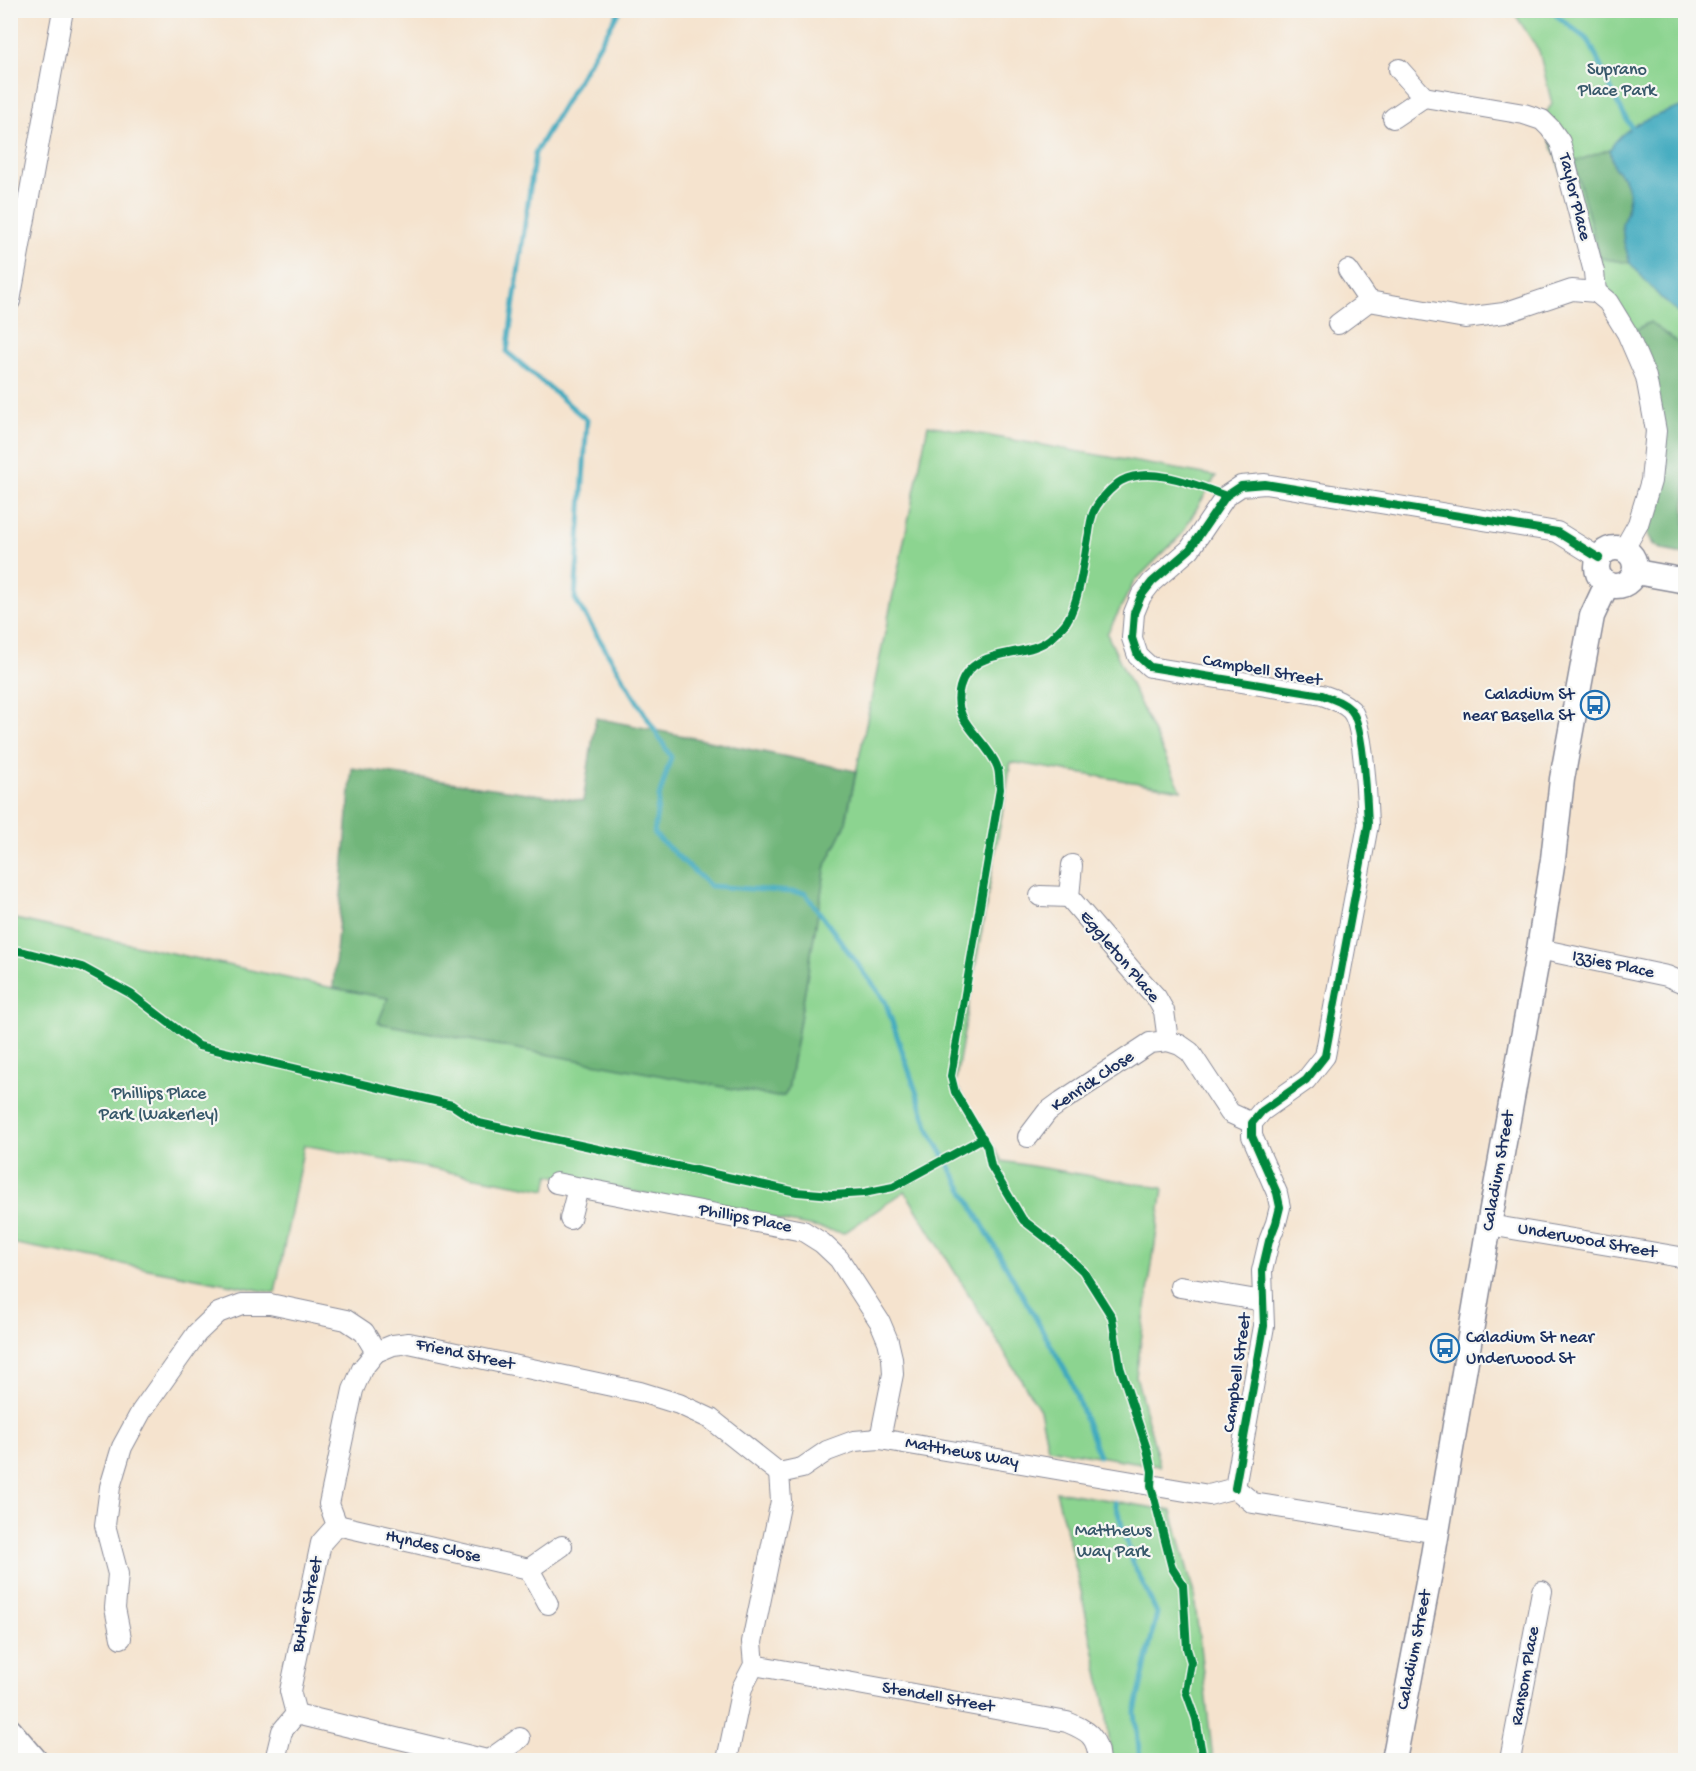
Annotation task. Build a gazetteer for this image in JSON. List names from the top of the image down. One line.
{"streets":{"street":["Taylor Place","Campbell Street","Eggleton Place","Izzies Place","Kenrick Close","Caladium Street","Phillips Place","Underwood Street","Friend Street","Matthews Way","Hyndes Close","Butler Street","Ransom Place","Stendell Street"]},"crossings":[["Campbell Street","Caladium Street"],["Campbell Street","Matthews Way"],["Eggleton Place","Kenrick Close"],["Izzies Place","Caladium Street"],["Caladium Street","Underwood Street"],["Phillips Place","Matthews Way"],["Friend Street","Matthews Way"],["Hyndes Close","Butler Street"]],"parks":["Suprano Place Park","Phillips Place Park (Wakerley)","Matthews Way Park"],"places":{"bus stop":["Caladium St near Basella St","Caladium St near Underwood St"]}}
